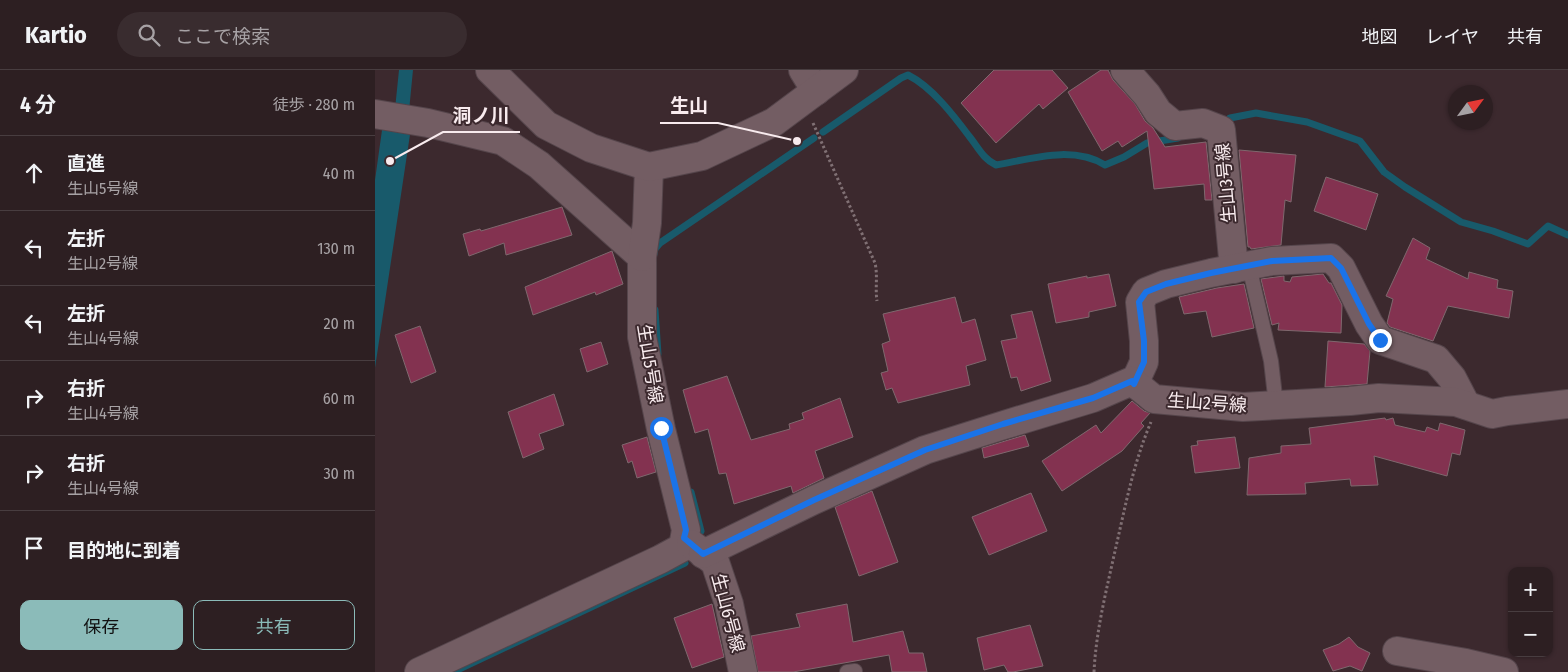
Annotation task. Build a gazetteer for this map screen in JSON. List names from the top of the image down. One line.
{"streets":{"street":["生山3号線","生山5号線","生山2号線","生山6号線"]},"crossings":[["生山5号線","生山6号線"]],"places":["生山","洞ノ川"],"north":"top right","page":{"header":"Kartio","search":"ここで検索","nav":["地図","レイヤ","共有"],"heading":["4 分","徒歩 · 280 m"],"list":[["直進","生山5号線","40 m"],["左折","生山2号線","130 m"],["左折","生山4号線","20 m"],["右折","生山4号線","60 m"],["右折","生山4号線","30 m"],"目的地に到着"],"map_buttons":["+","−"],"buttons":["保存","共有"]}}
